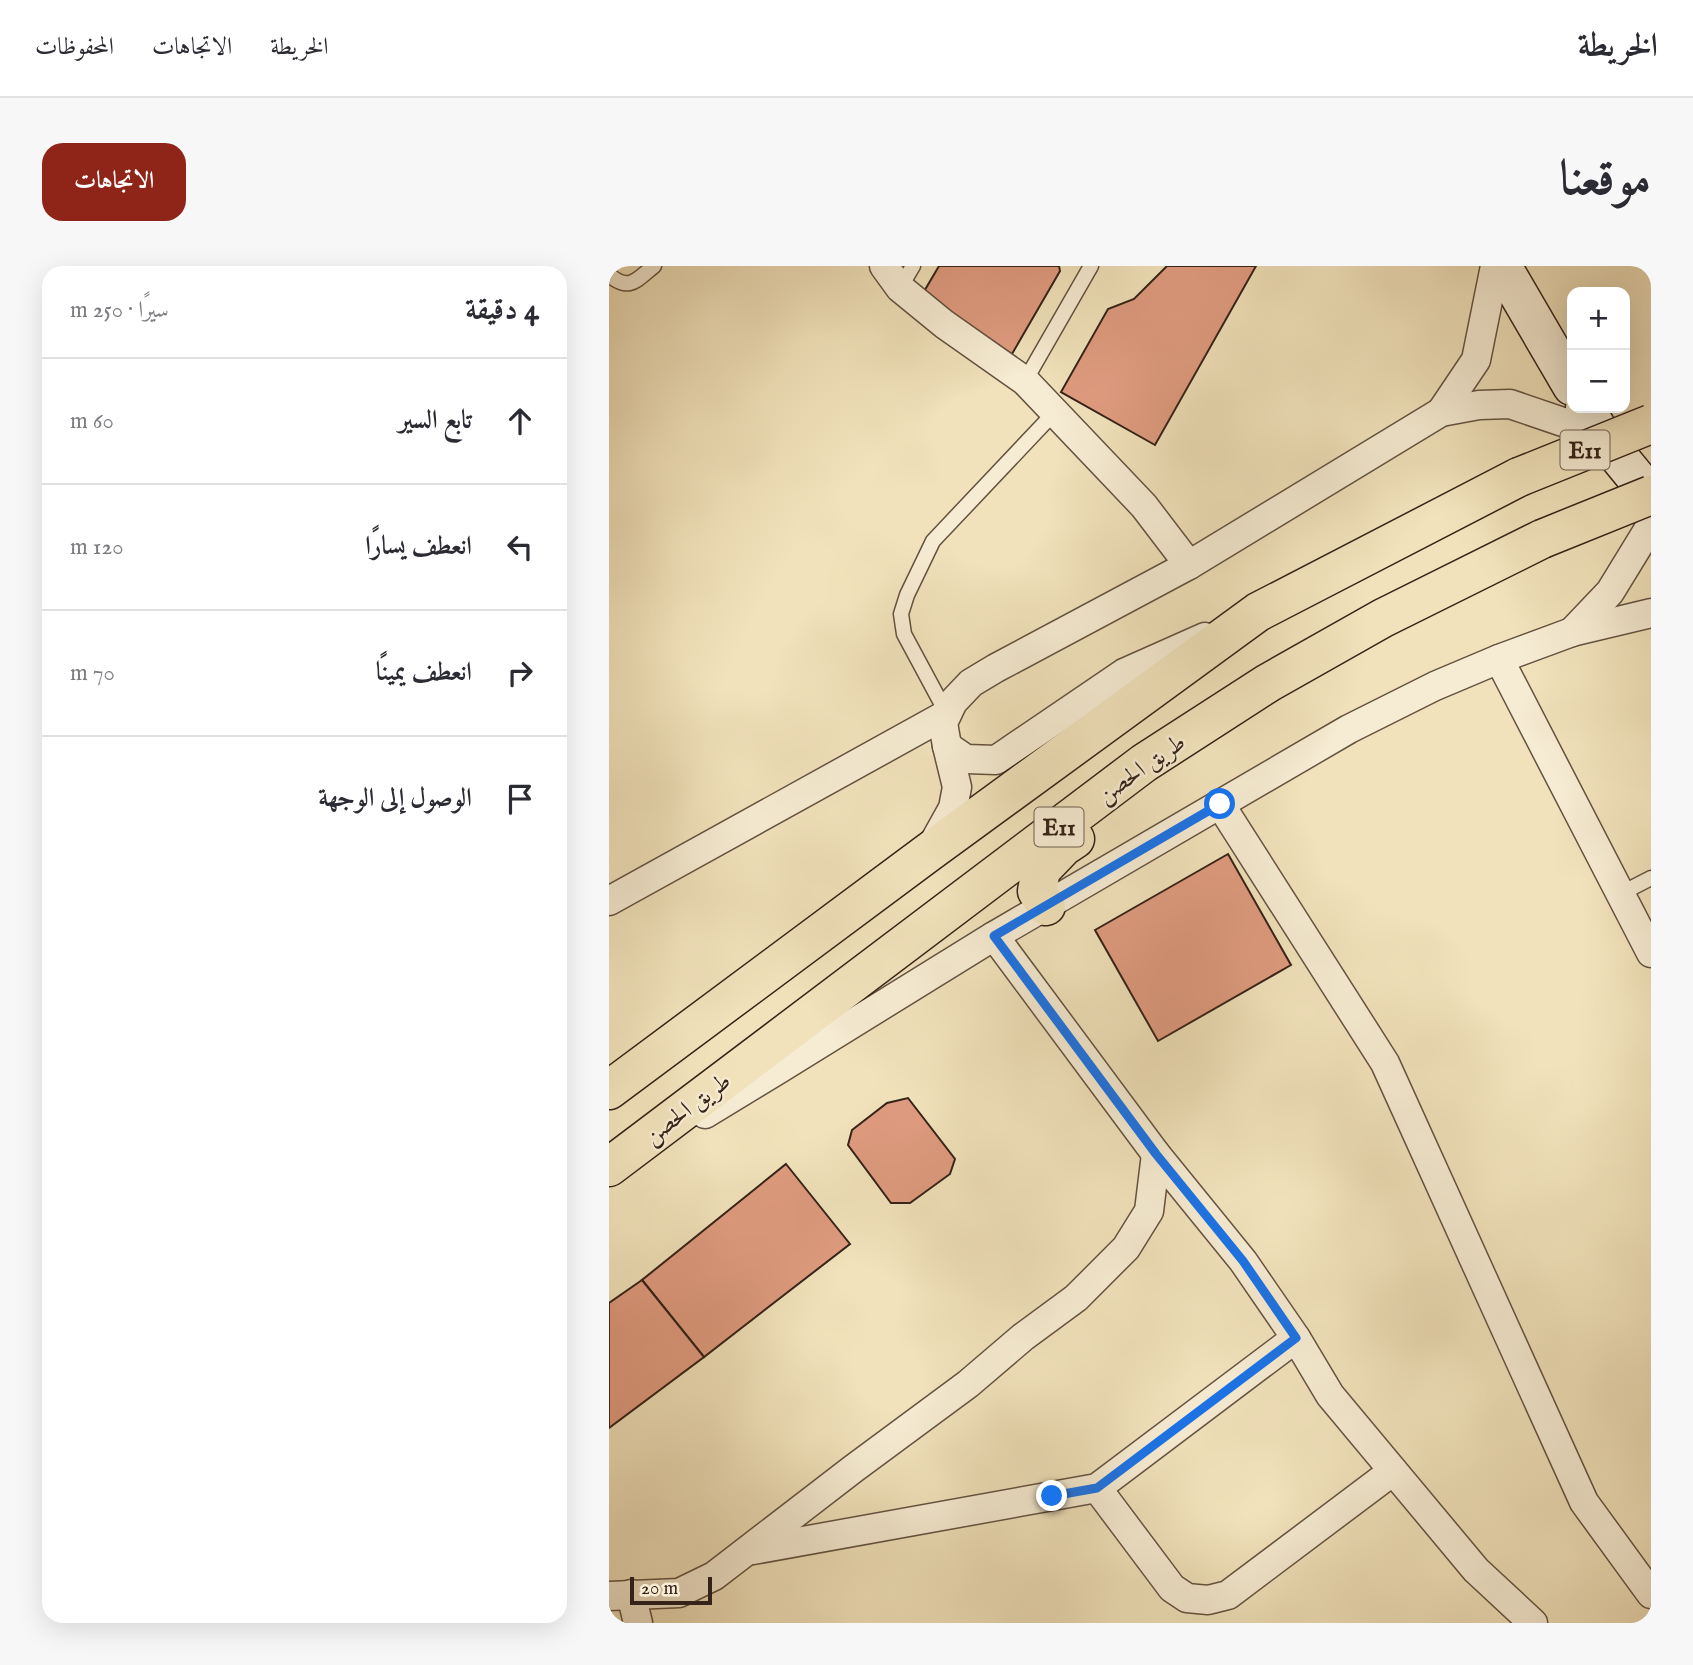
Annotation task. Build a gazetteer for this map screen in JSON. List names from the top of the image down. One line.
{"streets":{"main road":["E11","طريق الحصن"]},"scale_bar":"20 m","page":{"header":"الخريطة","nav":["الخريطة","الاتجاهات","المحفوظات"],"title":"موقعنا","buttons":"الاتجاهات","heading":["4 دقيقة","سيرًا · 250 m"],"map_buttons":["+","−"],"list":[["تابع السير","60 m"],["انعطف يسارًا","120 m"],["انعطف يمينًا","70 m"],"الوصول إلى الوجهة"],"scale":"20 m"}}
